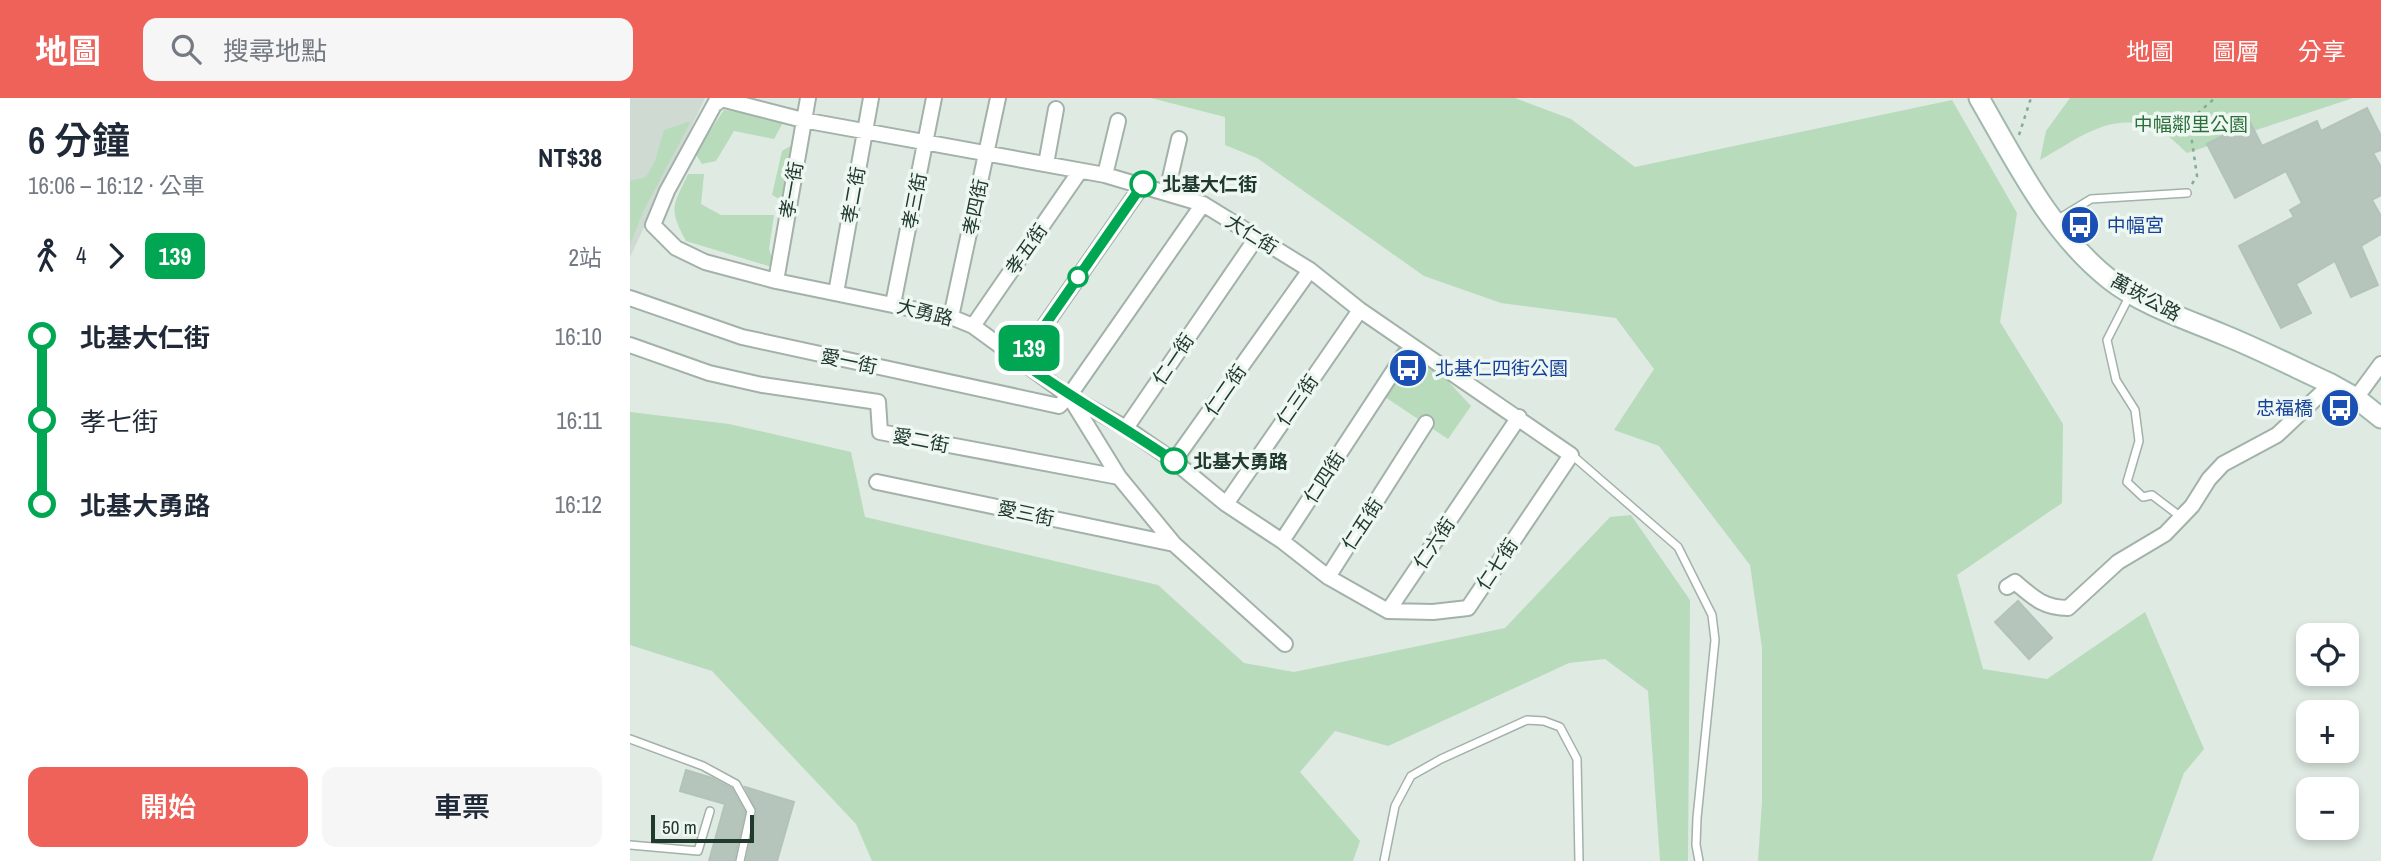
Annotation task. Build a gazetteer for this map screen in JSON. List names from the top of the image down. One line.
{"streets":{"street":["孝一街","孝二街","孝三街","孝四街","大仁街","孝五街","萬崁公路","大勇路","仁一街","愛一街","仁二街","仁三街","愛二街","仁四街","愛三街","仁五街","仁六街","仁七街"]},"crossings":[["孝一街","大仁街"],["孝一街","大勇路"],["孝二街","大仁街"],["孝二街","大勇路"],["孝三街","大仁街"],["孝三街","大勇路"],["孝四街","大仁街"],["孝四街","大勇路"],["大仁街","孝五街"],["大仁街","大勇路"],["大仁街","仁一街"],["大仁街","仁二街"],["大仁街","仁三街"],["大仁街","仁六街"],["大仁街","仁七街"],["孝五街","大勇路"],["大勇路","愛一街"],["大勇路","愛二街"],["大勇路","愛三街"],["仁六街","仁七街"]],"parks":["中幅鄰里公園"],"places":{"other":["北基大仁街","北基大勇路"],"bus stop":["中幅宮","北基仁四街公園","忠福橋"]},"lines":["bus line 139"],"scale_bar":"50 m","page":{"header":"地圖","search":"搜尋地點","nav":["地圖","圖層","分享"],"heading":["6 分鐘","16:06 – 16:12 · 公車","NT$38"],"on_map":"139","legs":["4","139","2站"],"list":[{"name":"北基大仁街","value":"16:10"},{"name":"孝七街","value":"16:11"},{"name":"北基大勇路","value":"16:12"}],"map_buttons":["+","−"],"buttons":["開始","車票"],"scale":"50 m"}}
